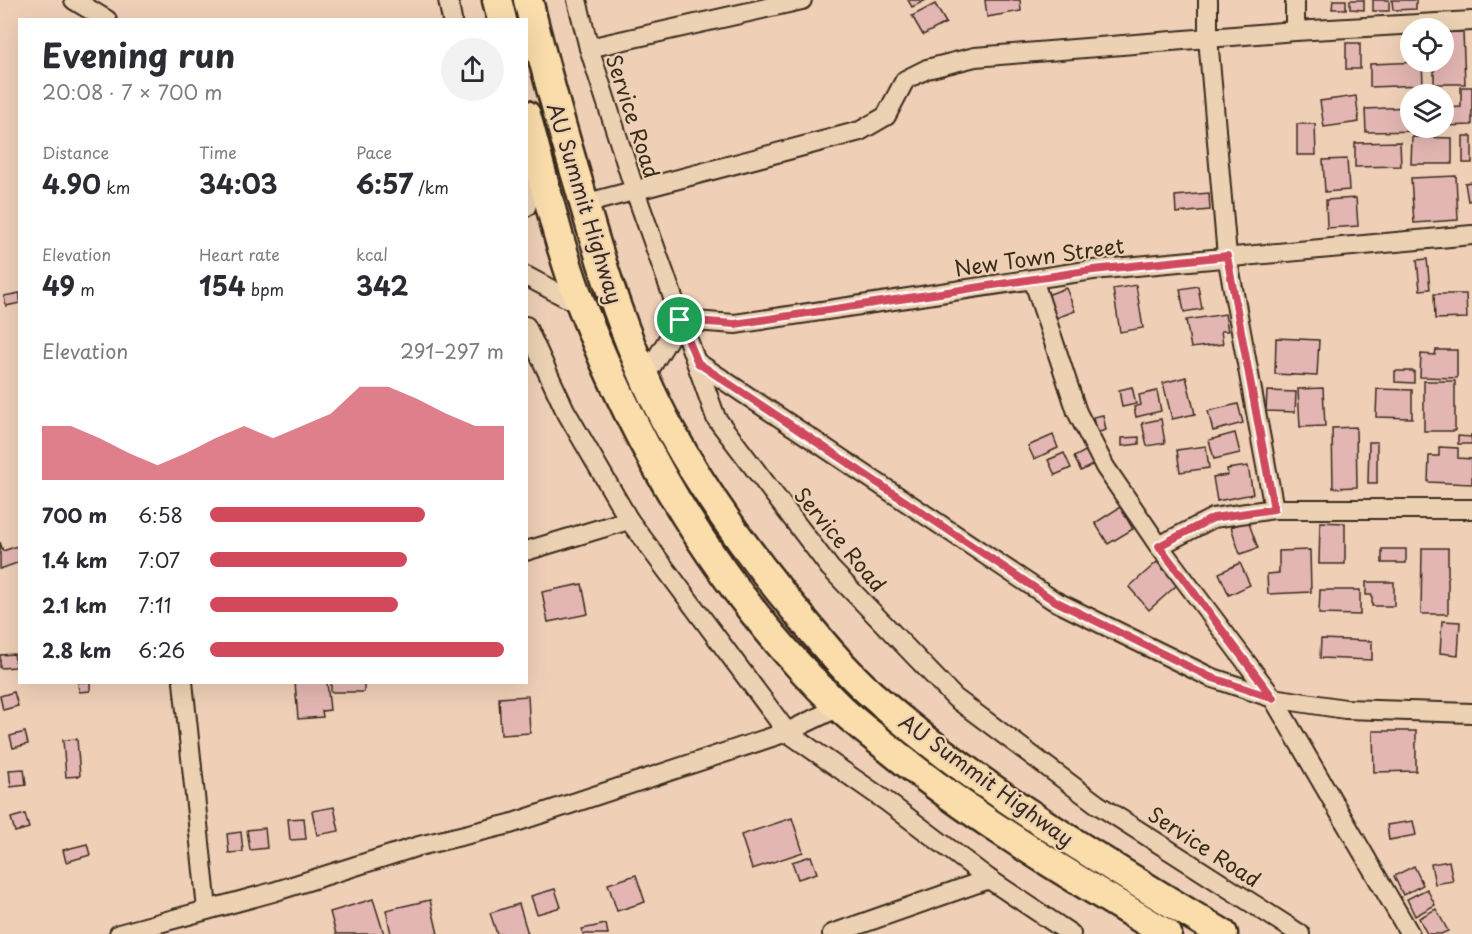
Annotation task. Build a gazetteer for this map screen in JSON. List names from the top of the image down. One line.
{"streets":{"main road":["AU Summit Highway"],"street":["Service Road","New Town Street"]},"crossings":[["Service Road","New Town Street"]],"page":{"heading":["Evening run","20:08 · 7 × 700 m"],"stats":[["Distance","4.90 km"],["Time","34:03"],["Pace","6:57 /km"],["Elevation","49 m"],["Heart rate","154 bpm"],["kcal","342"]],"chart":["Elevation","291–297 m"],"list":[{"name":"700 m","note":"6:58"},{"name":"1.4 km","note":"7:07"},{"name":"2.1 km","note":"7:11"},{"name":"2.8 km","note":"6:26"}]}}
